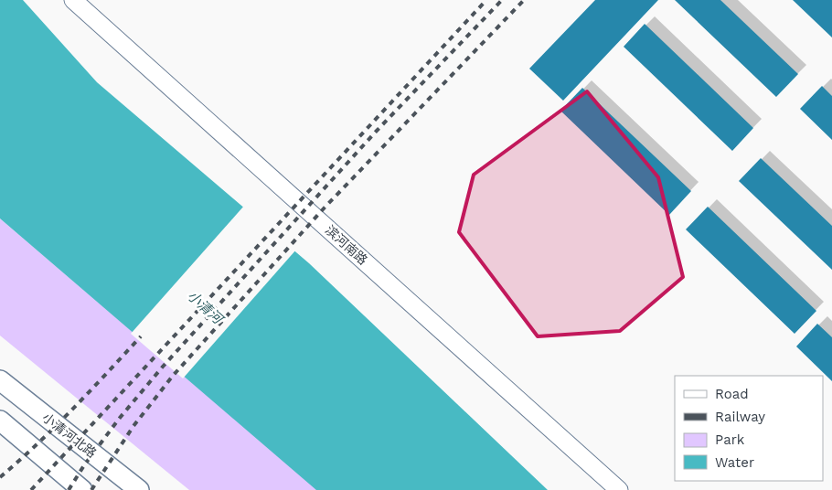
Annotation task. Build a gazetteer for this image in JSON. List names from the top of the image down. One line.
{"streets":{"main road":["滨河南路","小清河北路"]},"water":["小清河"],"legend":["Road","Railway","Park","Water"]}
